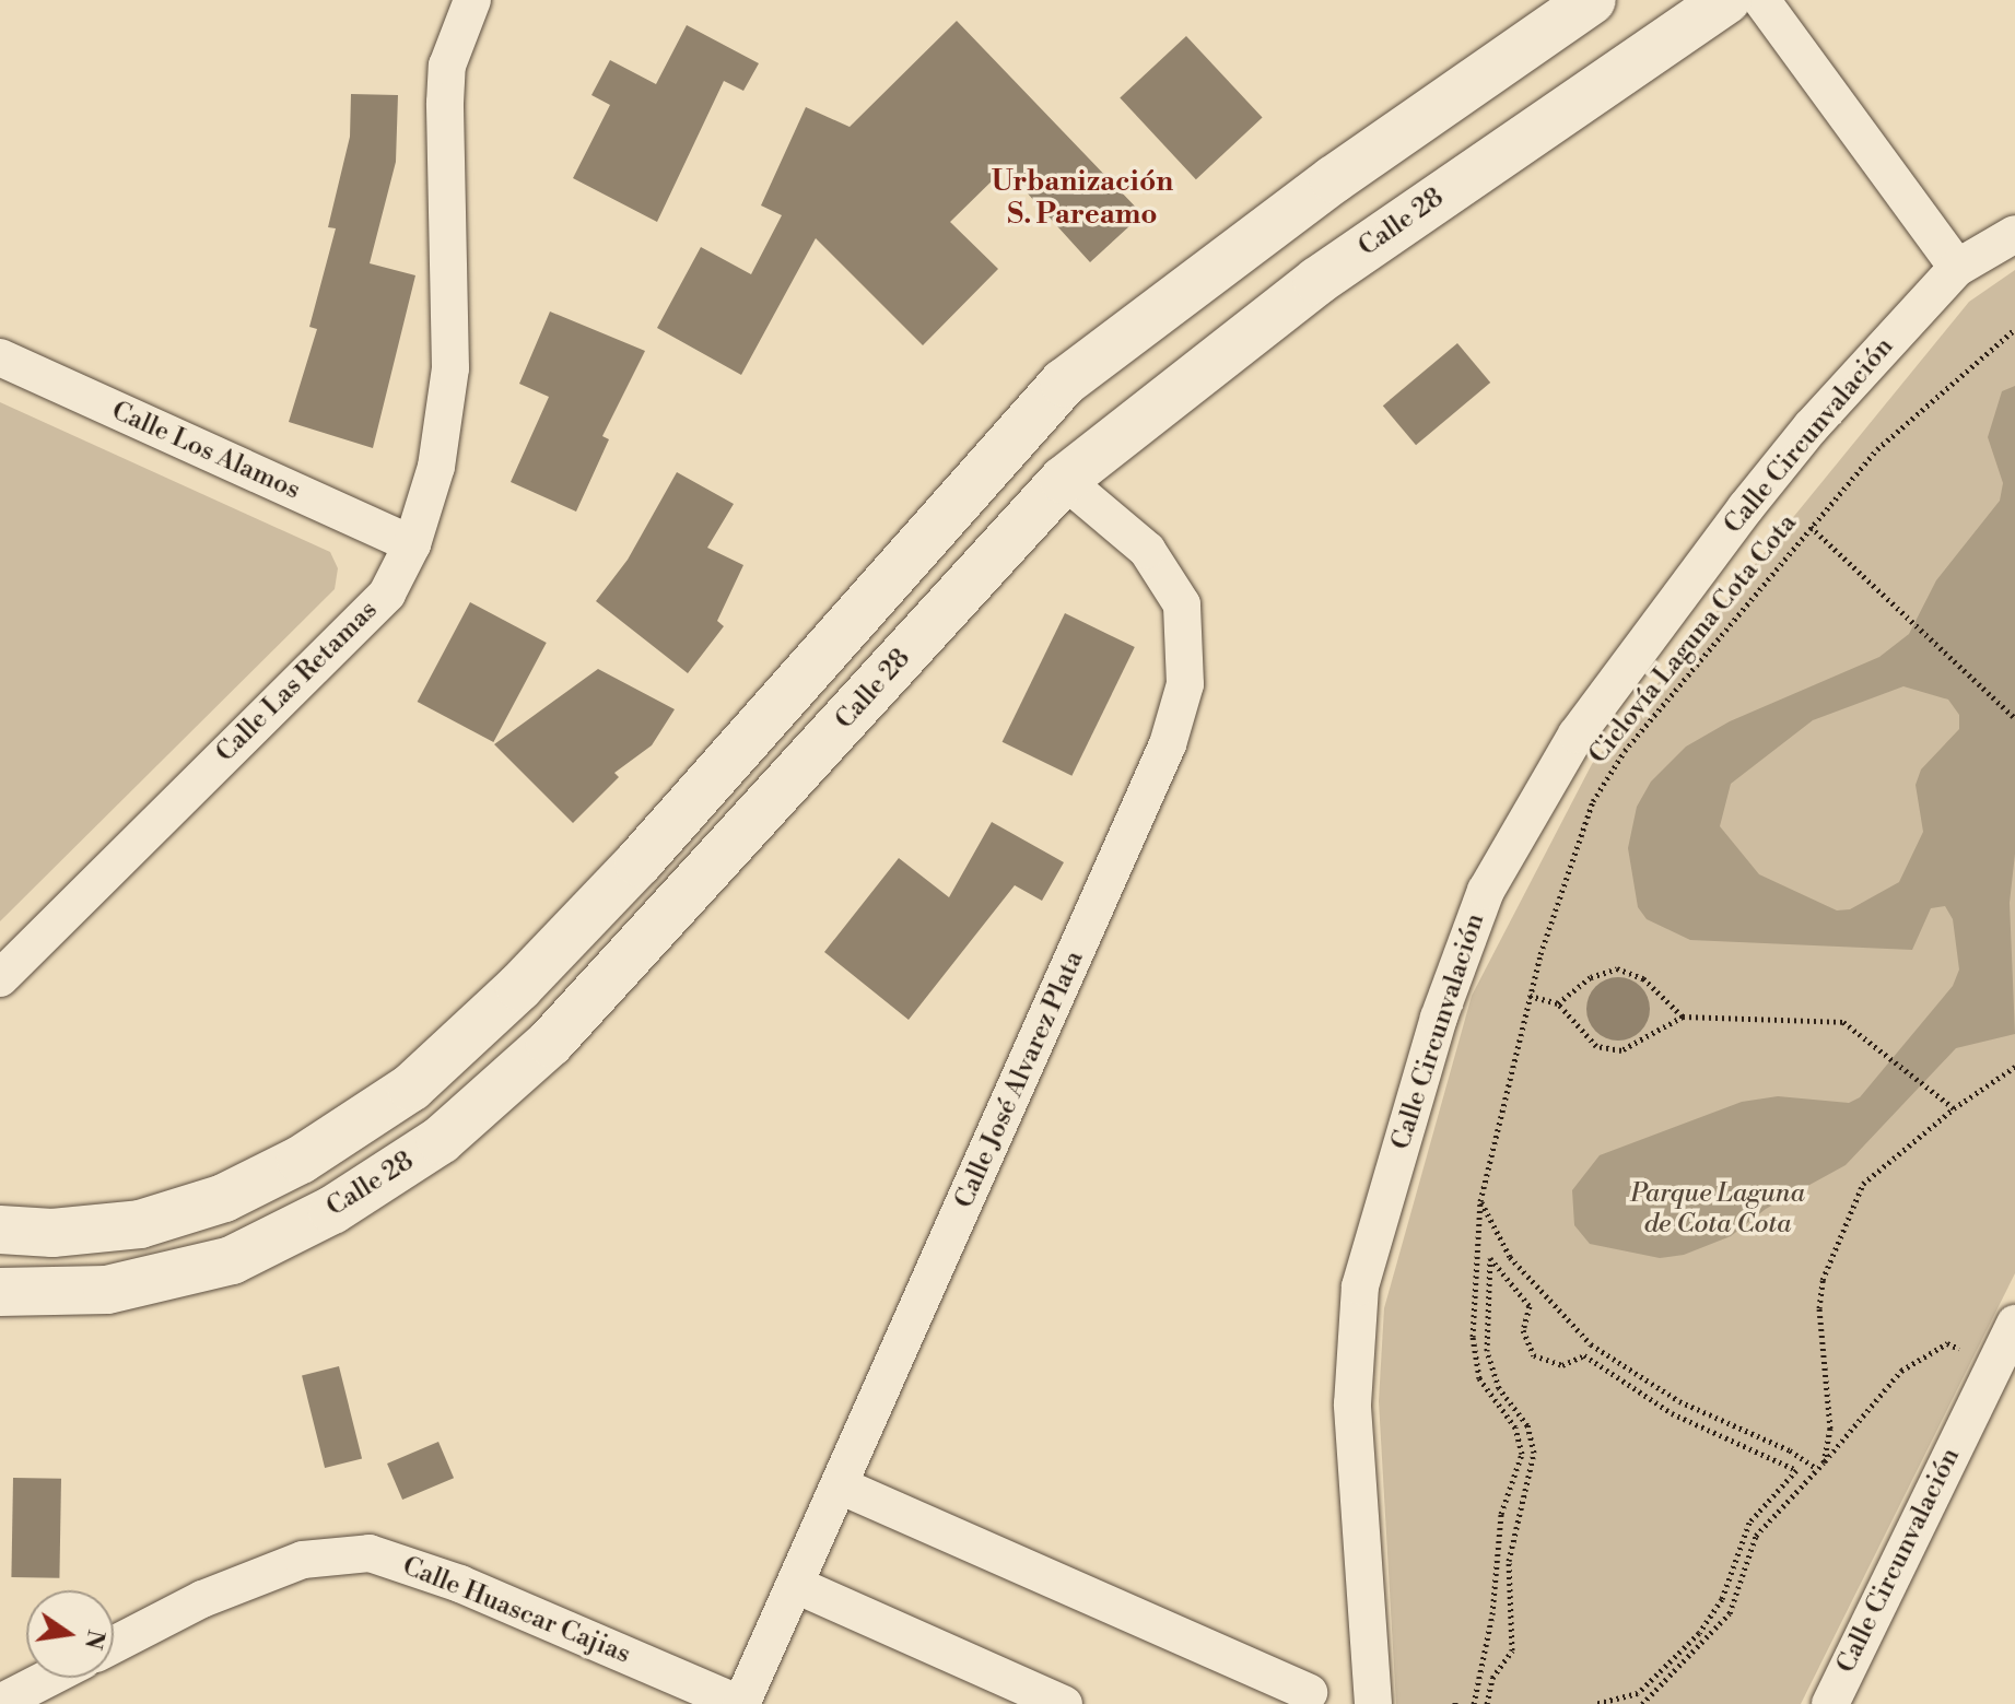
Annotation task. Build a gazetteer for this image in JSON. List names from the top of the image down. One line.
{"streets":{"main road":["Calle 28"],"street":["Calle Circunvalación","Calle Los Alamos","Calle Las Retamas","Calle José Alvarez Plata","Calle Huascar Cajias"],"path":["Ciclovía Laguna Cota Cota"]},"crossings":[["Calle 28","Calle José Alvarez Plata"],["Calle Los Alamos","Calle Las Retamas"],["Calle José Alvarez Plata","Calle Huascar Cajias"]],"districts":["Urbanización S. Pareamo"],"parks":["Parque Laguna de Cota Cota"],"north":"right"}
